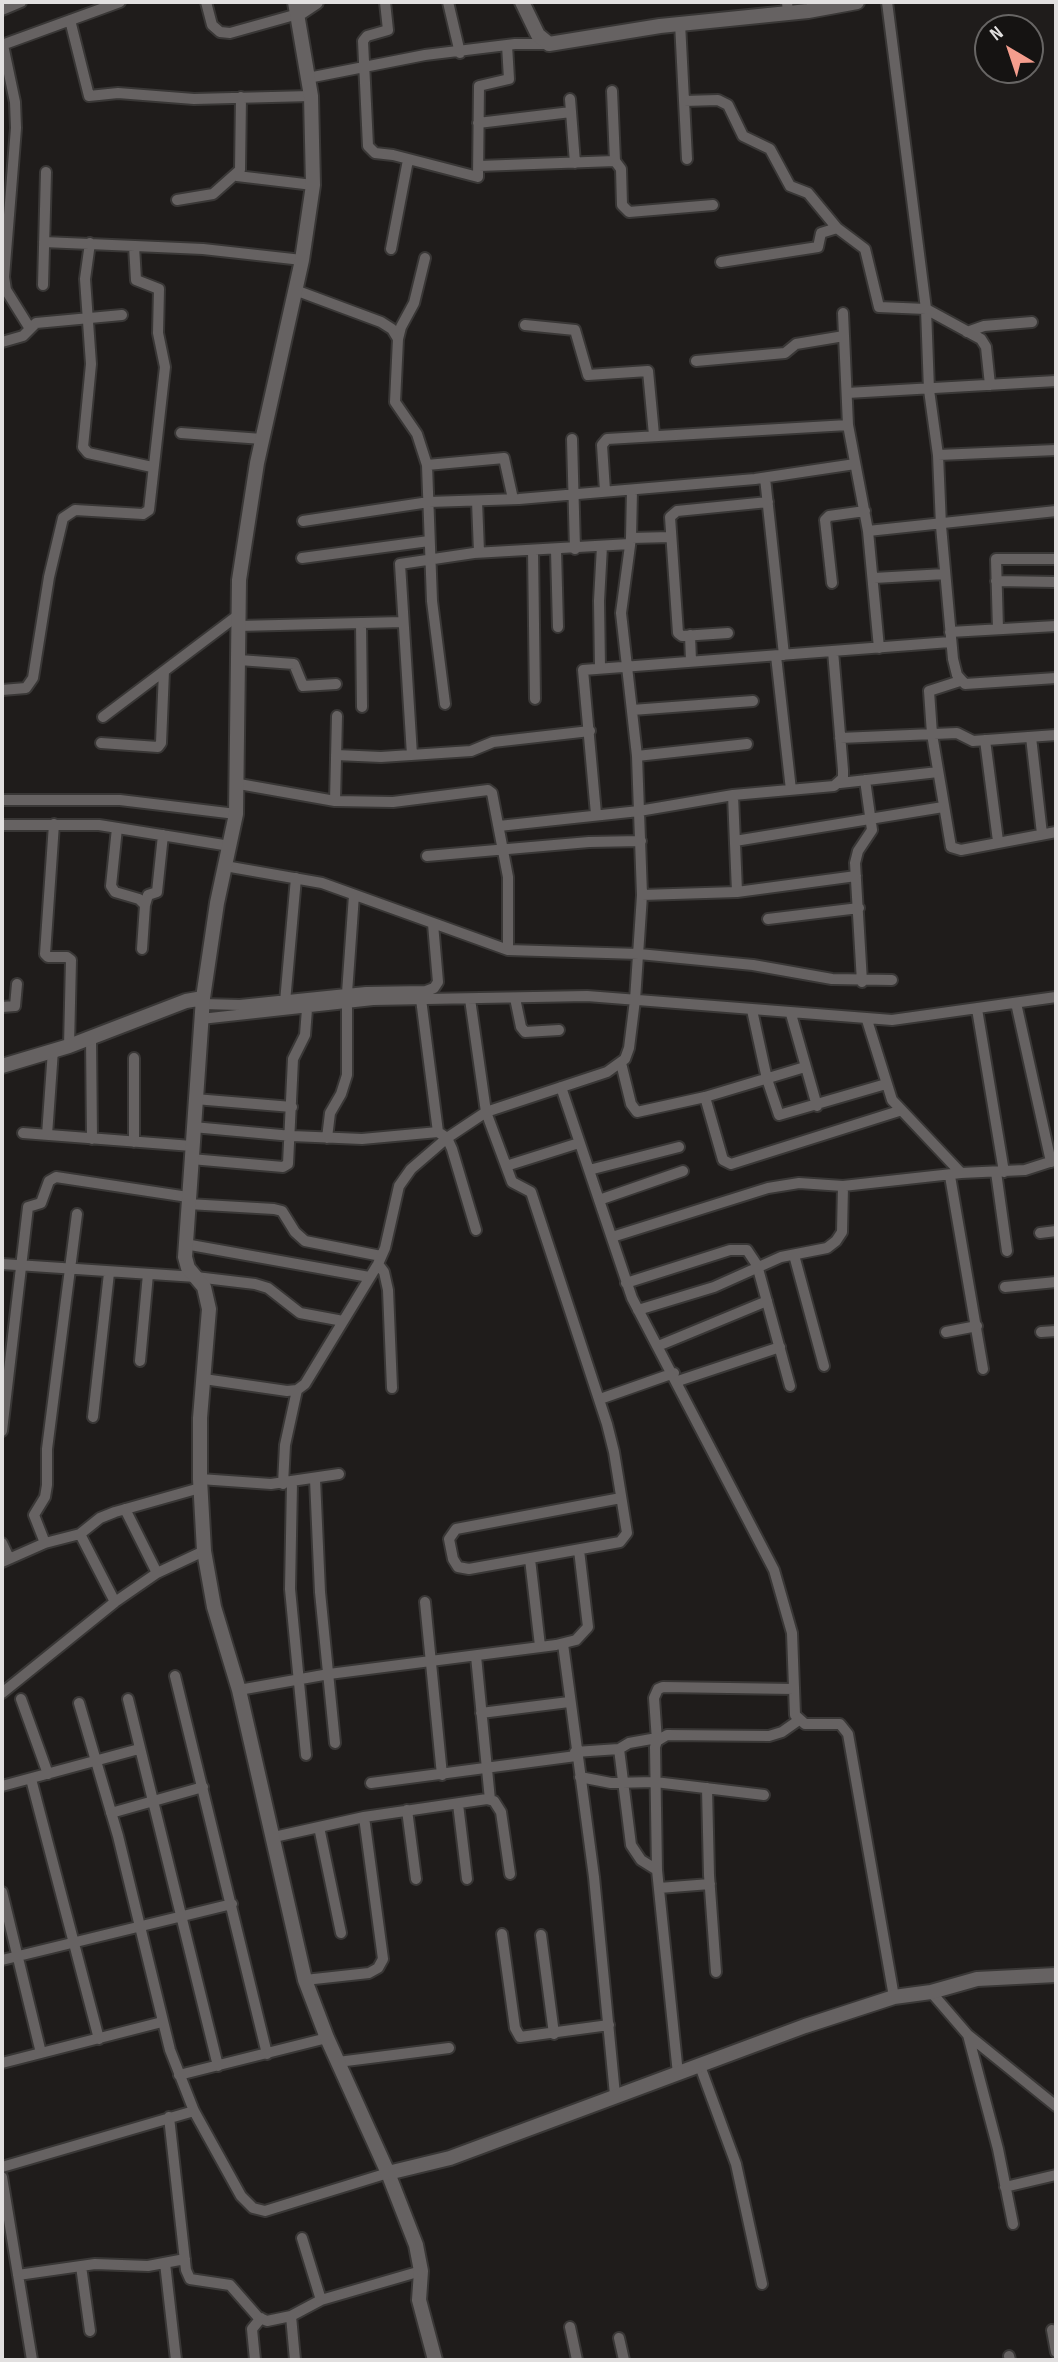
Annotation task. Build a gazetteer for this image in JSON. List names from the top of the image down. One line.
{"north":"top left"}
